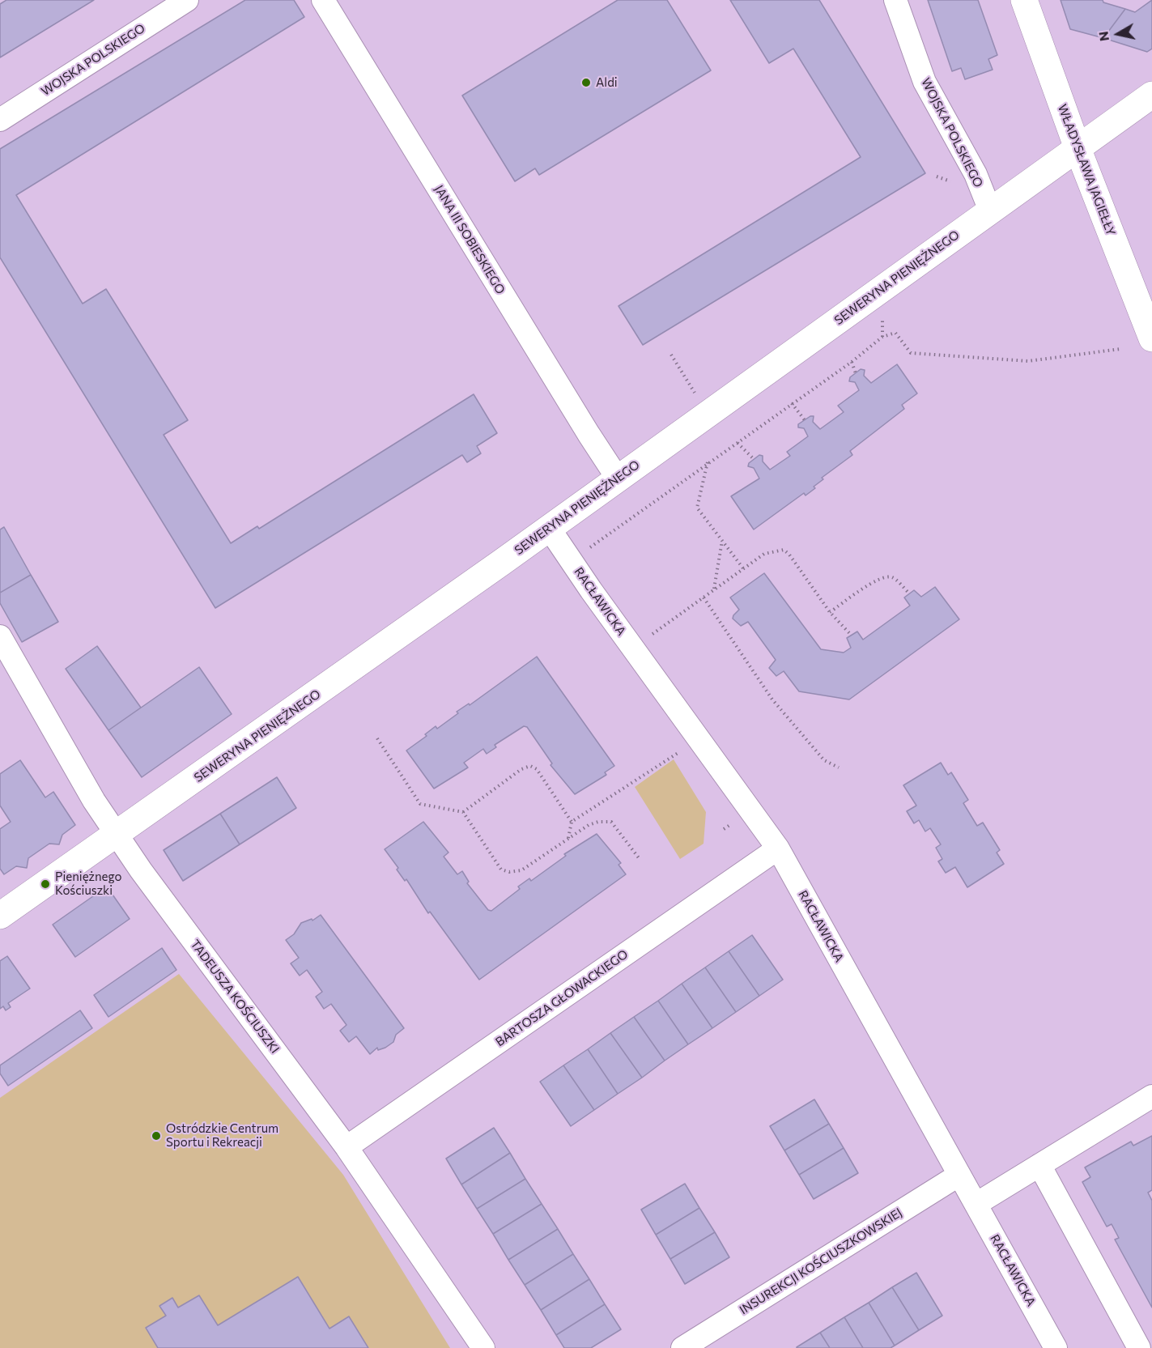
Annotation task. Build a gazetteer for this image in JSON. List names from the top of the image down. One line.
{"streets":{"street":["WOJSKA POLSKIEGO","WŁADYSŁAWA JAGIEŁŁY","JANA III SOBIESKIEGO","SEWERYNA PIENIĘŻNEGO","RACŁAWICKA","TADEUSZA KOŚCIUSZKI","BARTOSZA GŁOWACKIEGO","INSUREKCJI KOŚCIUSZKOWSKIEJ"]},"crossings":[["WOJSKA POLSKIEGO","SEWERYNA PIENIĘŻNEGO"],["WŁADYSŁAWA JAGIEŁŁY","SEWERYNA PIENIĘŻNEGO"],["JANA III SOBIESKIEGO","SEWERYNA PIENIĘŻNEGO"],["SEWERYNA PIENIĘŻNEGO","RACŁAWICKA"],["SEWERYNA PIENIĘŻNEGO","TADEUSZA KOŚCIUSZKI"],["RACŁAWICKA","BARTOSZA GŁOWACKIEGO"],["RACŁAWICKA","INSUREKCJI KOŚCIUSZKOWSKIEJ"],["TADEUSZA KOŚCIUSZKI","BARTOSZA GŁOWACKIEGO"]],"places":["Aldi","Pieniężnego Kościuszki","Ostródzkie Centrum Sportu i Rekreacji"],"north":"left"}
